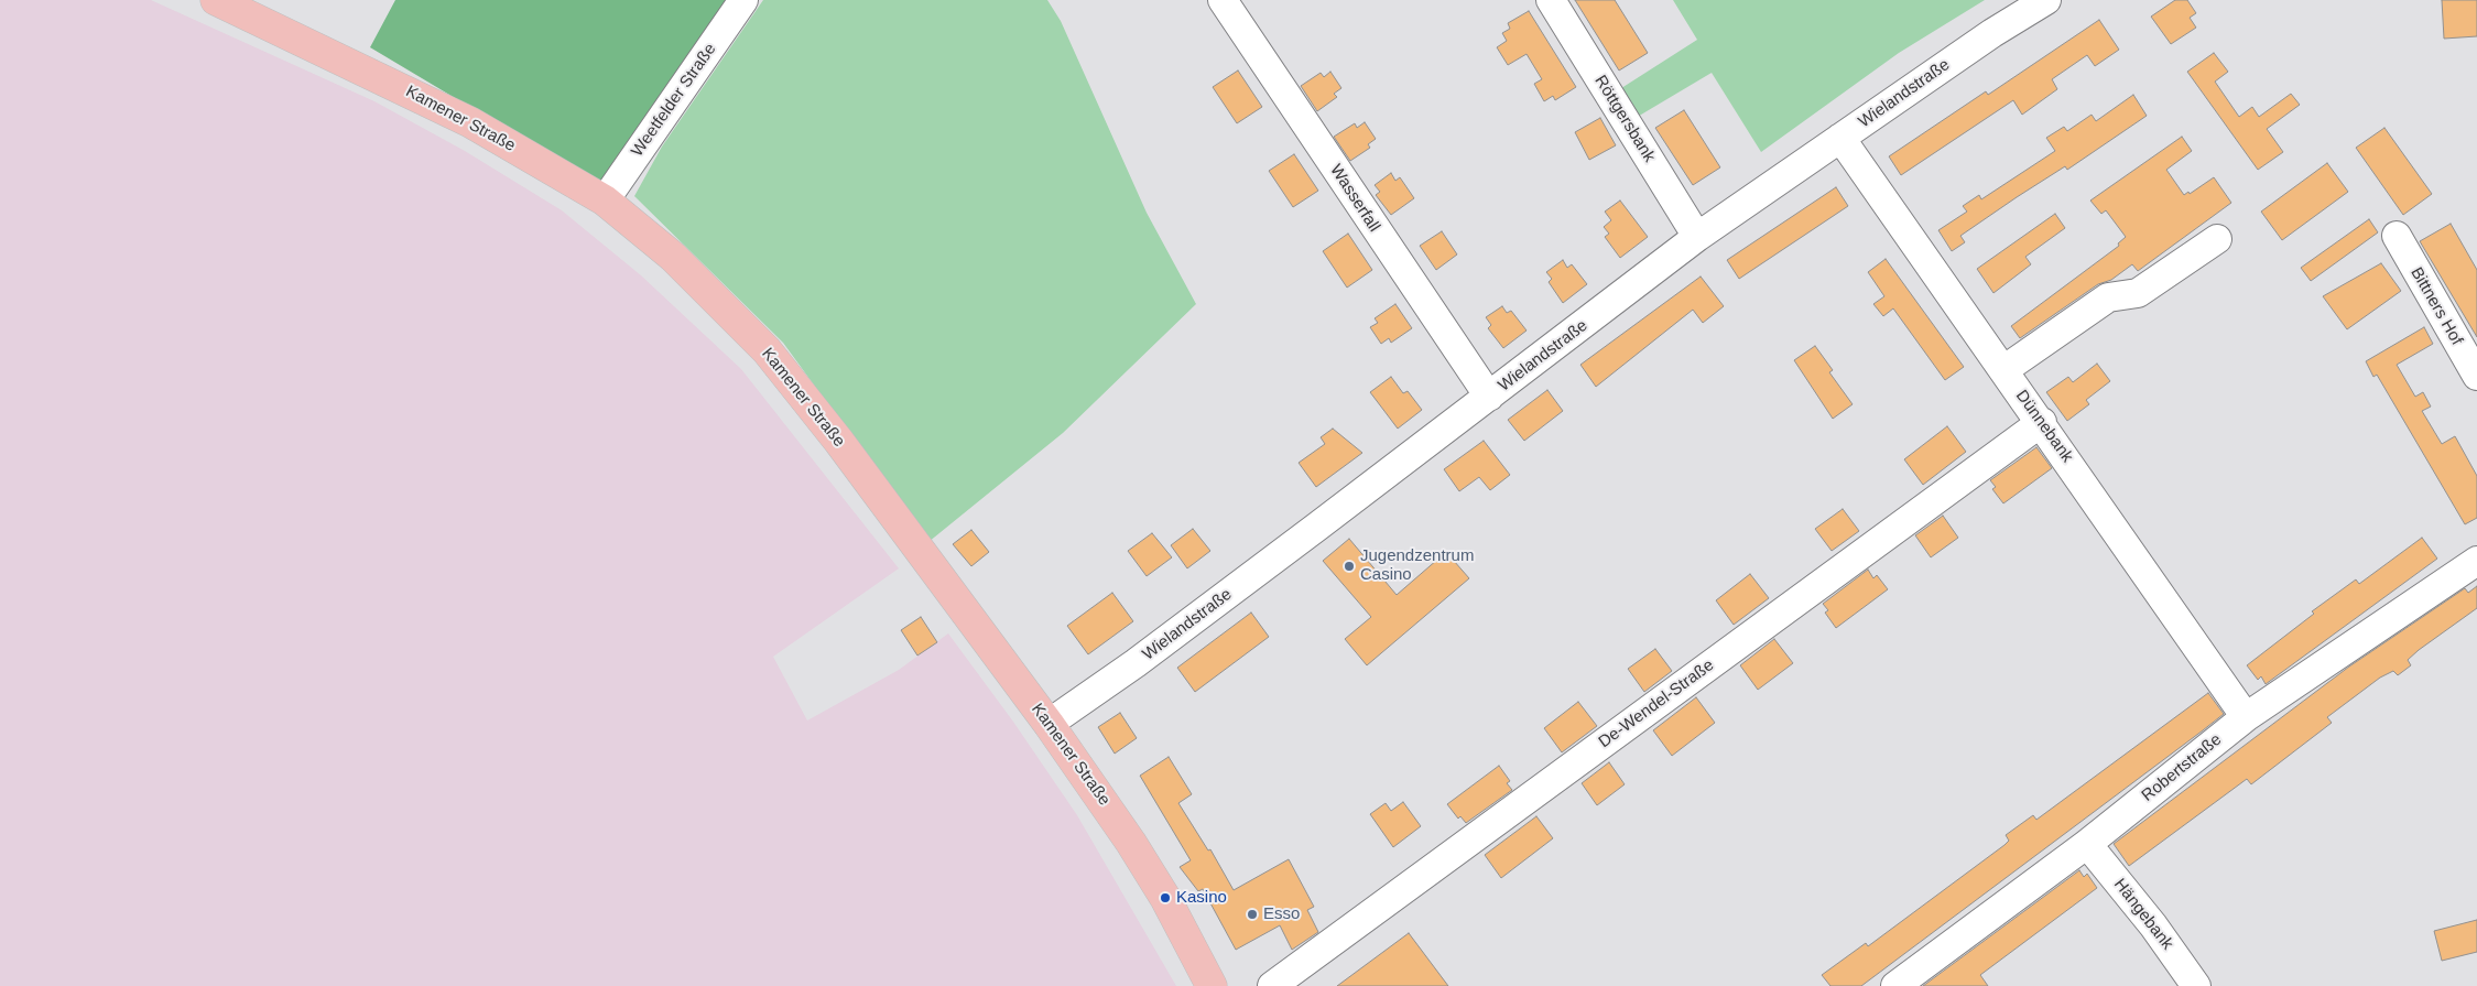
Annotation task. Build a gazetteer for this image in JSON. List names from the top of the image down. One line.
{"streets":{"main road":["Kamener Straße"],"street":["Wielandstraße","Weetfelder Straße","Röttgersbank","Wasserfall","Bittners Hof","Dünnebank","De-Wendel-Straße","Robertstraße","Hängebank"]},"crossings":[["Wielandstraße","Kamener Straße"],["Wielandstraße","Röttgersbank"],["Wielandstraße","Wasserfall"],["Wielandstraße","Dünnebank"],["Weetfelder Straße","Kamener Straße"],["Dünnebank","De-Wendel-Straße"],["Dünnebank","Robertstraße"],["Robertstraße","Hängebank"]],"places":["Jugendzentrum Casino","Kasino","Esso"]}
